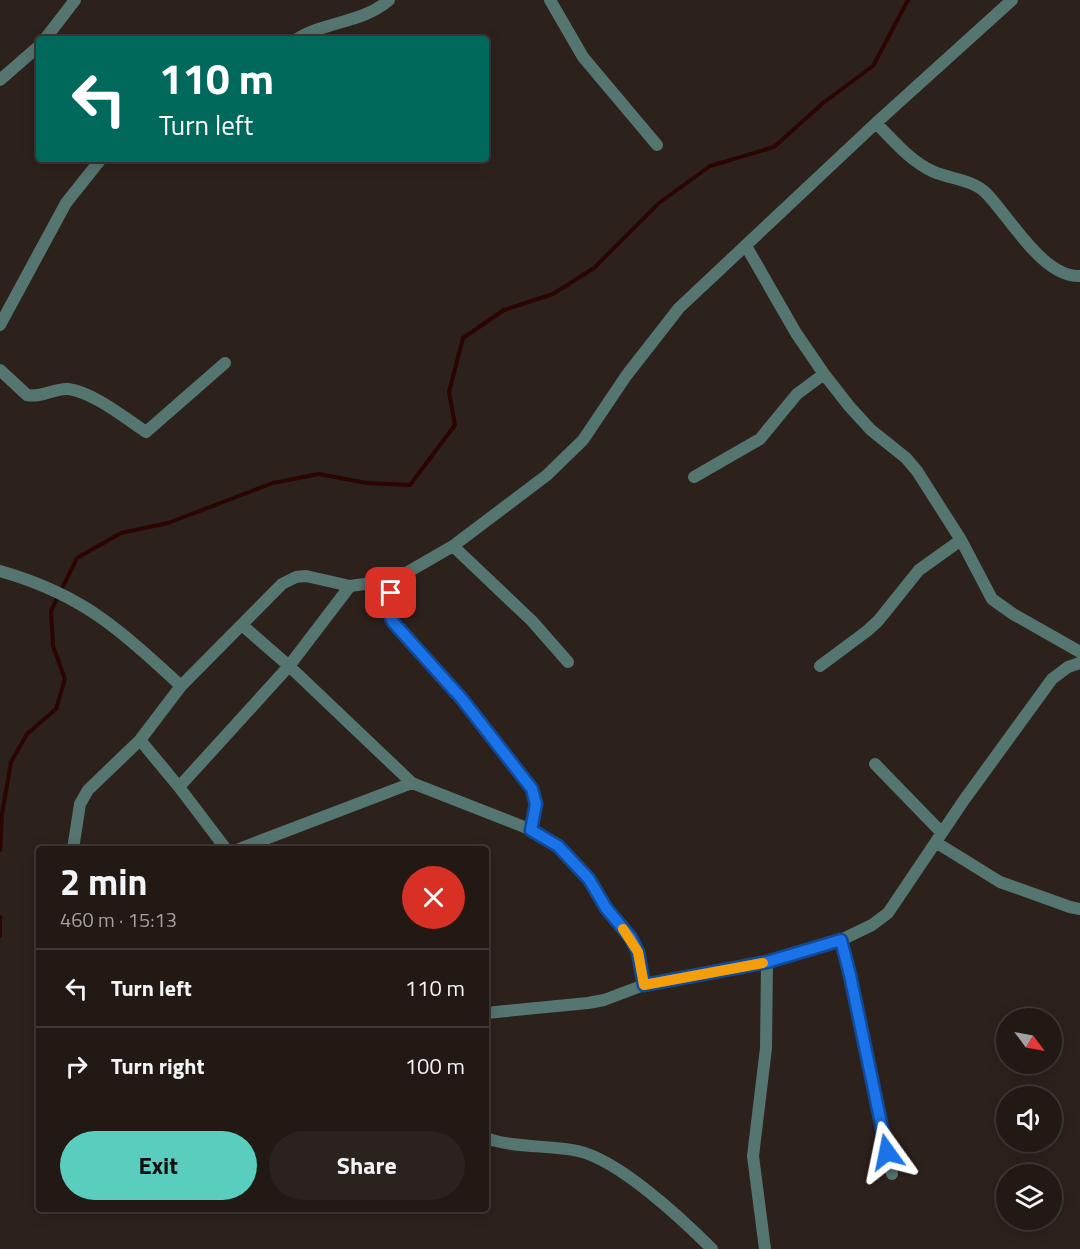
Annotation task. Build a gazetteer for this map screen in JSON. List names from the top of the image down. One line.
{"north":"bottom right","page":{"turn":["110 m","Turn left"],"heading":["2 min","460 m · 15:13"],"list":[{"name":"Turn left","value":"110 m"},{"name":"Turn right","value":"100 m"}],"buttons":["Exit","Share"]}}
